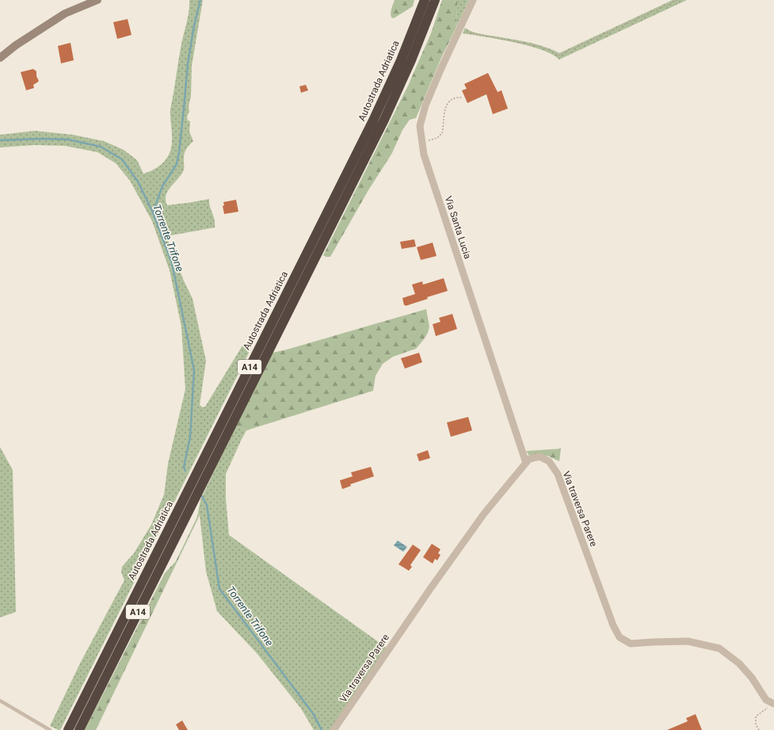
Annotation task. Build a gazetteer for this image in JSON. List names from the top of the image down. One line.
{"streets":{"highway":["Autostrada Adriatica","A14"],"street":["Via Santa Lucia","Via traversa Parere"]},"crossings":[["Via Santa Lucia","Via traversa Parere"]],"water":["Torrente Trifone"]}
